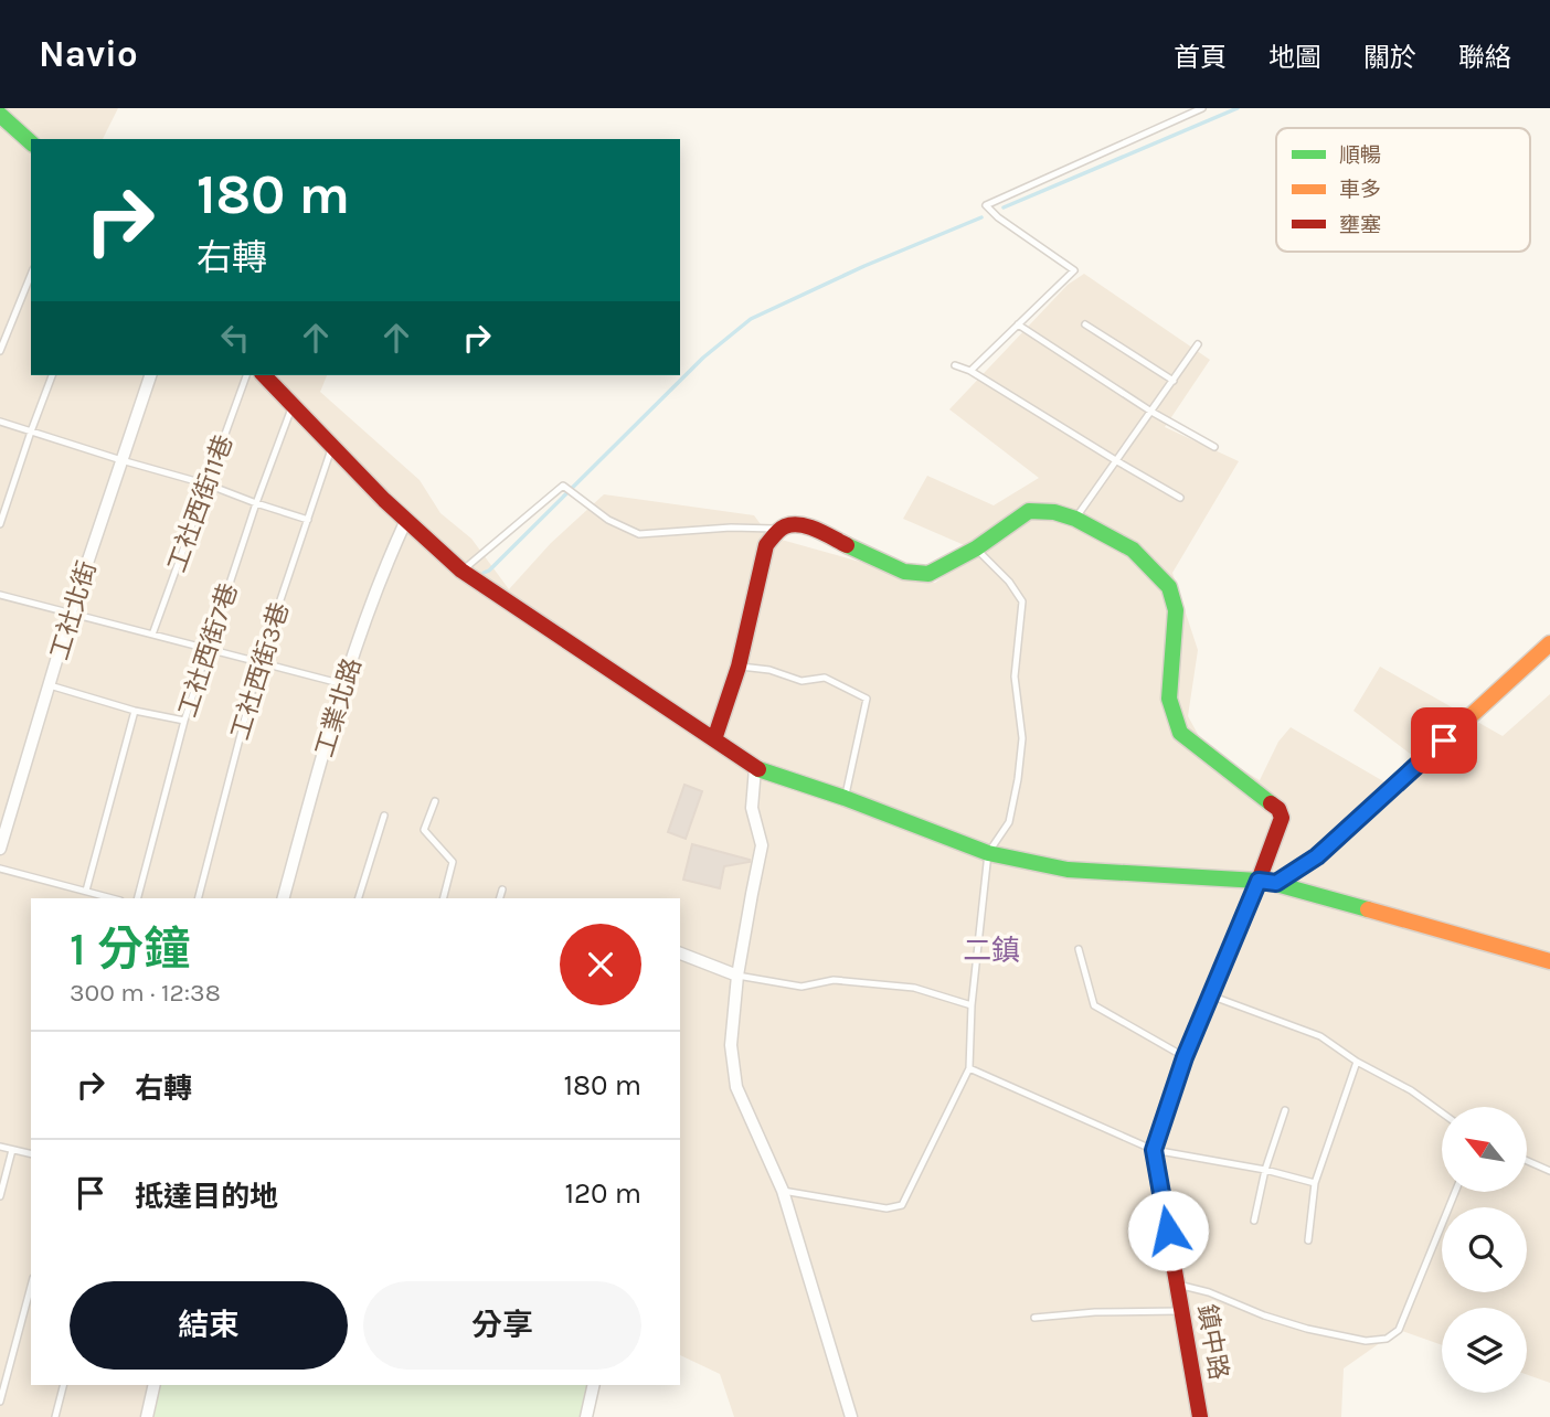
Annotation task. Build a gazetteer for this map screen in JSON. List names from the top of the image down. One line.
{"streets":{"street":["工社北街","工業北路","鎮中路"],"lane":["工社西街11巷","工社西街7巷","工社西街3巷"]},"districts":["二鎮"],"legend":["順暢","車多","壅塞"],"north":"top left","page":{"header":"Navio","nav":["首頁","地圖","關於","聯絡"],"turn":["180 m","右轉"],"heading":["1 分鐘","300 m · 12:38"],"list":[{"name":"右轉","value":"180 m"},{"name":"抵達目的地","value":"120 m"}],"buttons":["結束","分享"]}}
